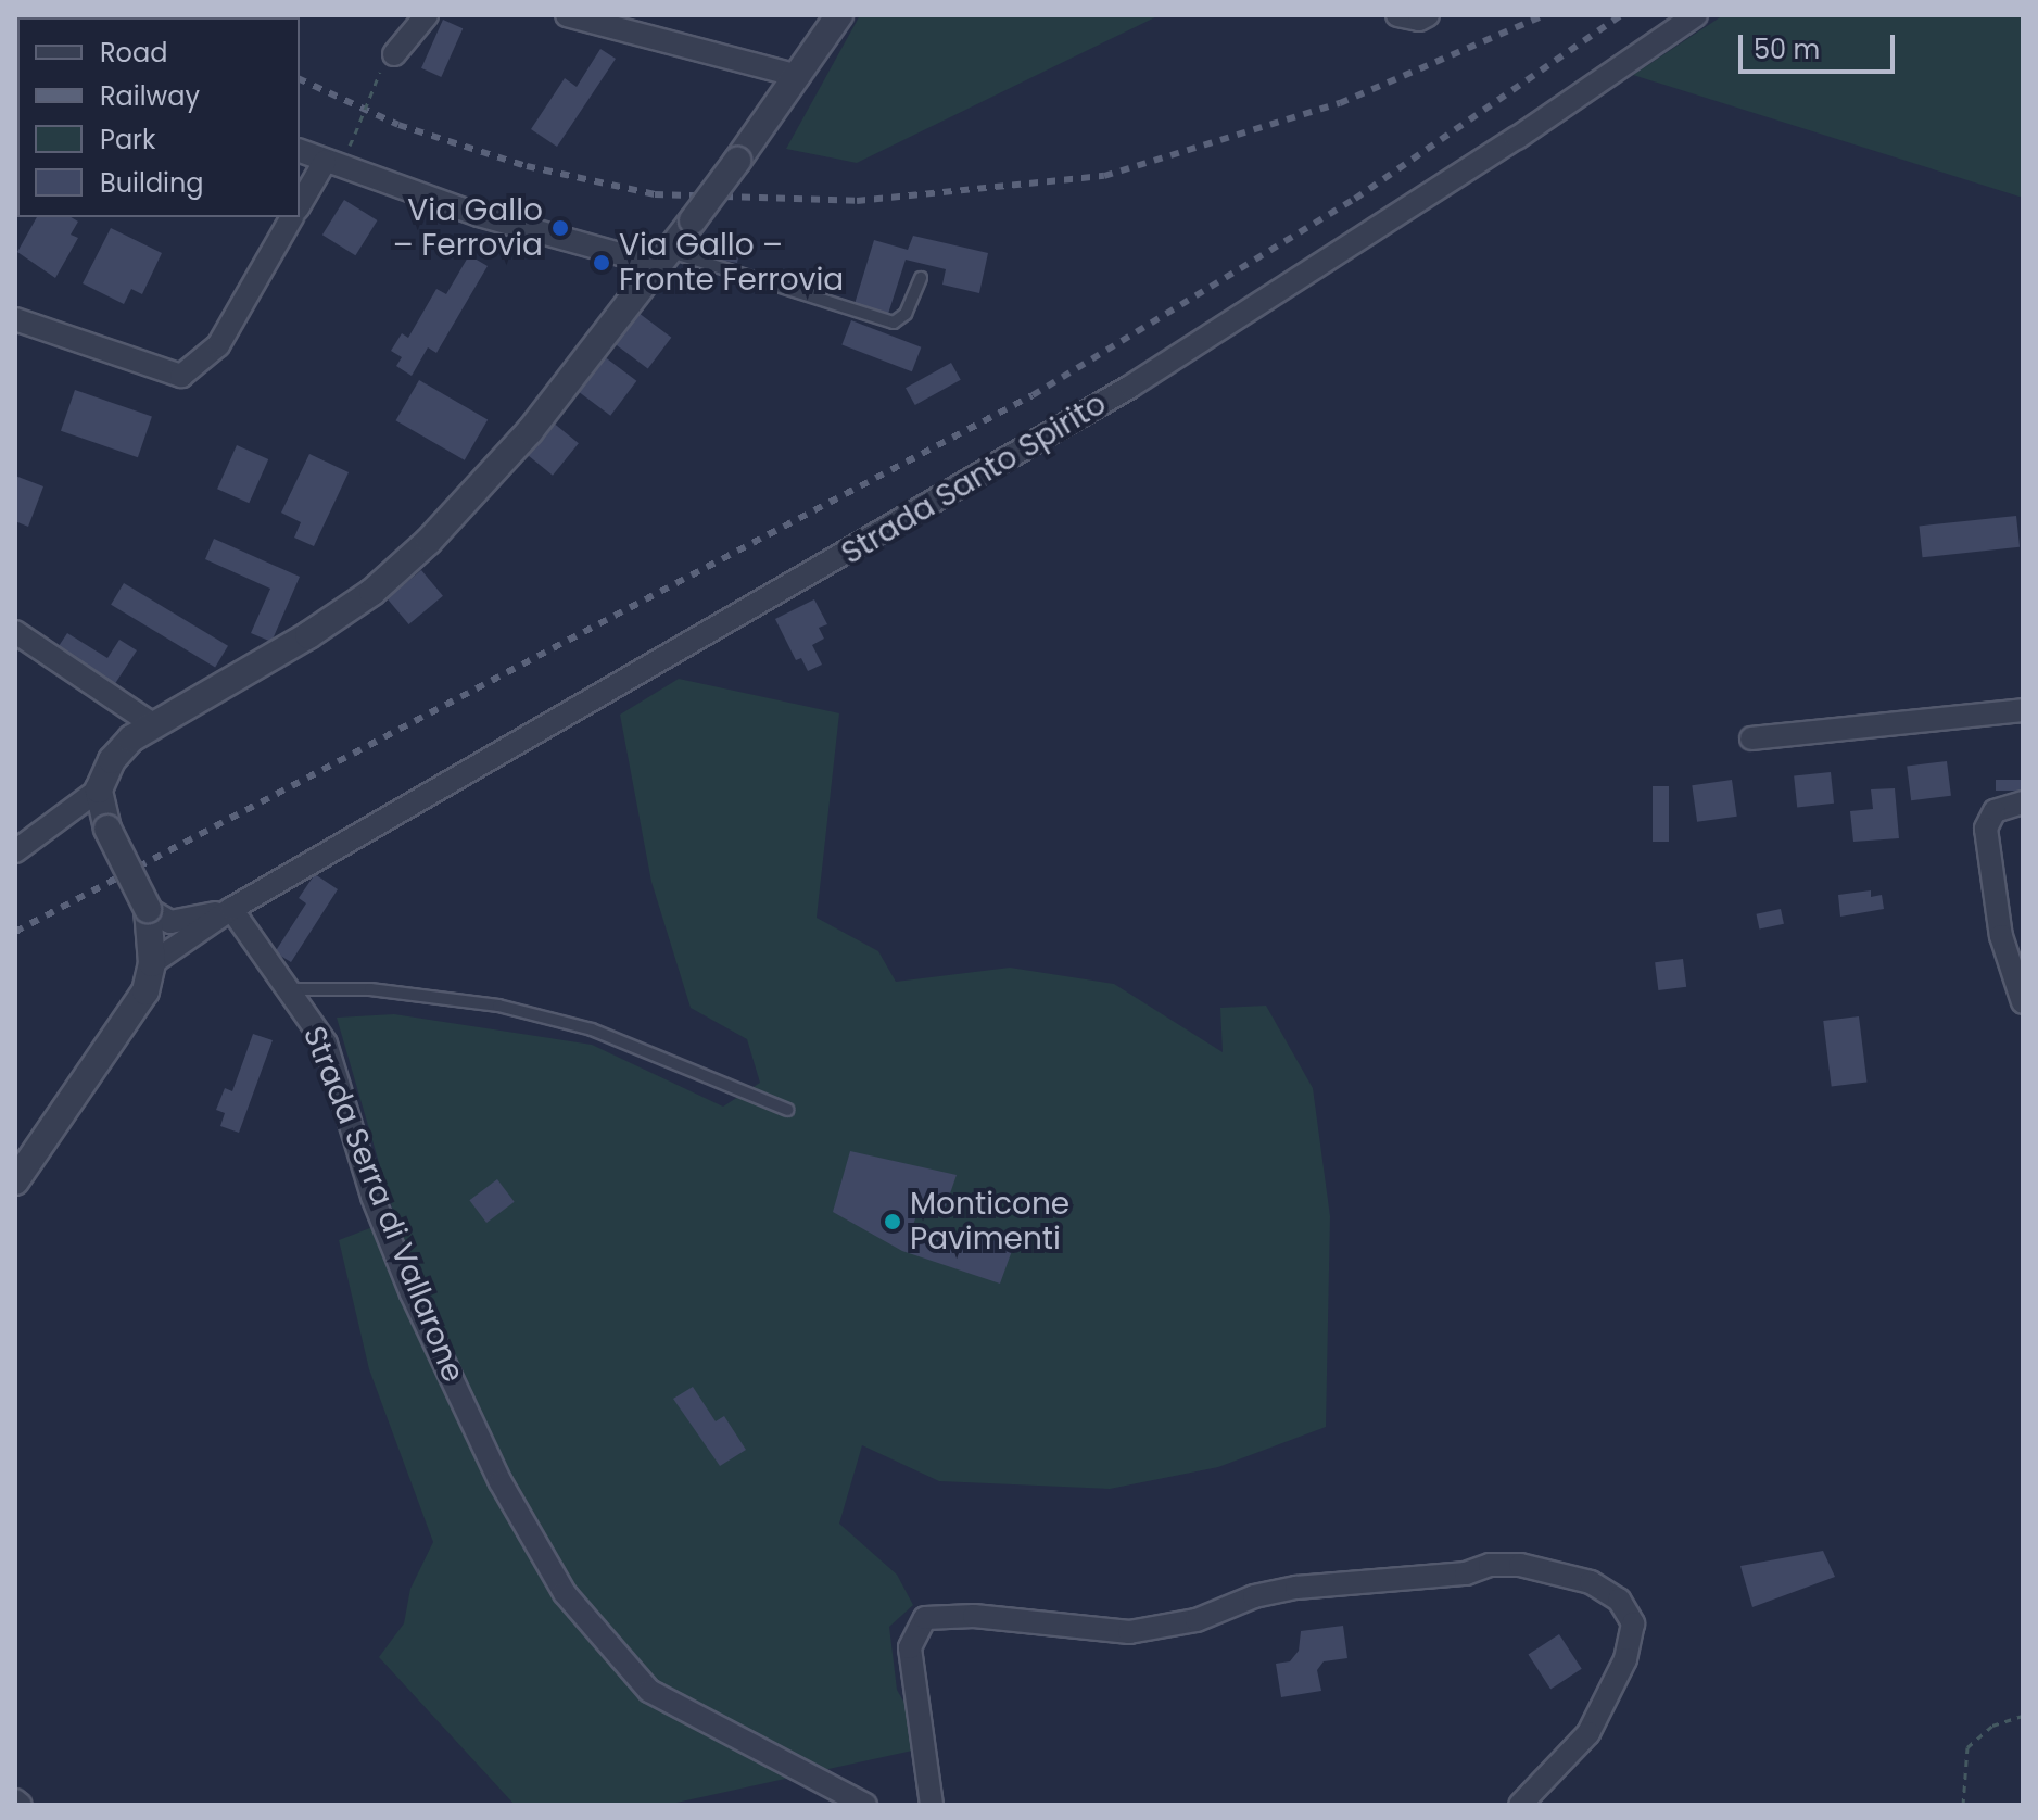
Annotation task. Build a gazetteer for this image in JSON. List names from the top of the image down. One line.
{"streets":{"street":["Strada Santo Spirito","Strada Serra di Vallarone"]},"crossings":[["Strada Santo Spirito","Strada Serra di Vallarone"]],"places":["Via Gallo – Ferrovia","Via Gallo – Fronte Ferrovia","Monticone Pavimenti"],"legend":["Road","Railway","Park","Building"],"scale_bar":"50 m"}
